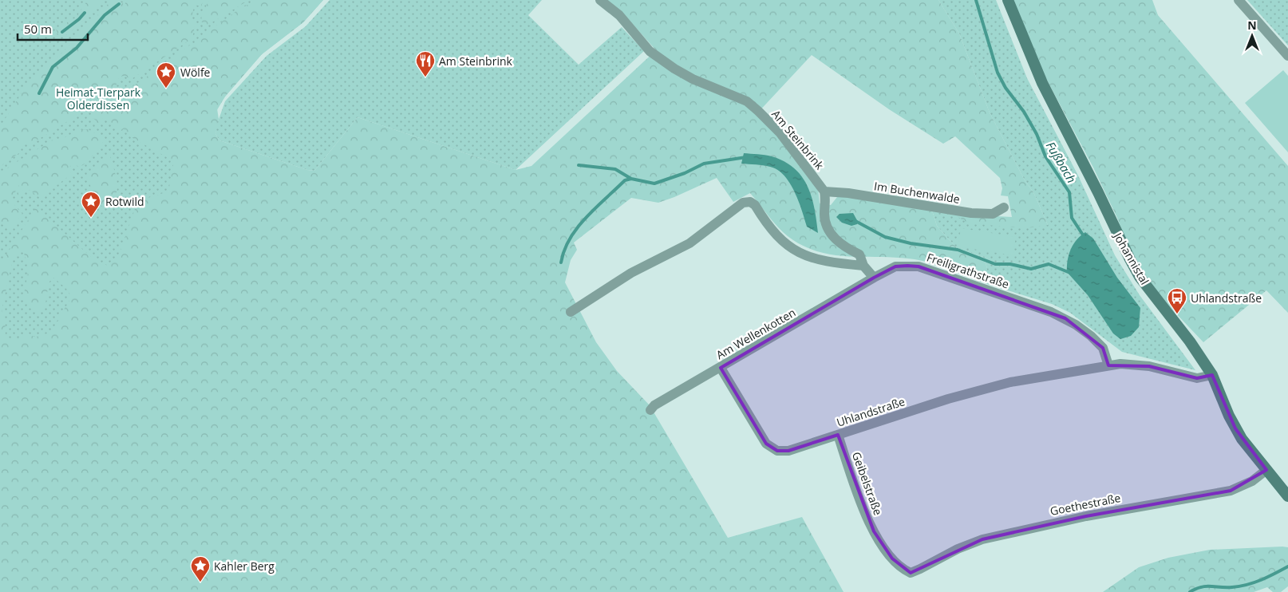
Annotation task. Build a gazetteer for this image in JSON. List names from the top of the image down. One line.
{"streets":{"main road":["Johannistal"],"street":["Am Steinbrink","Im Buchenwalde","Freiligrathstraße","Am Wellenkotten","Uhlandstraße","Geibelstraße","Goethestraße"]},"crossings":[["Am Steinbrink","Im Buchenwalde"],["Johannistal","Uhlandstraße"],["Johannistal","Goethestraße"],["Freiligrathstraße","Am Wellenkotten"],["Freiligrathstraße","Uhlandstraße"],["Am Wellenkotten","Uhlandstraße"],["Uhlandstraße","Geibelstraße"],["Geibelstraße","Goethestraße"]],"water":["Fußbach"],"parks":["Heimat-Tierpark Olderdissen"],"places":{"restaurant":["Am Steinbrink"],"place":["Wölfe","Rotwild","Kahler Berg"],"bus stop":["Uhlandstraße"]},"scale_bar":"50 m","north":"top"}
